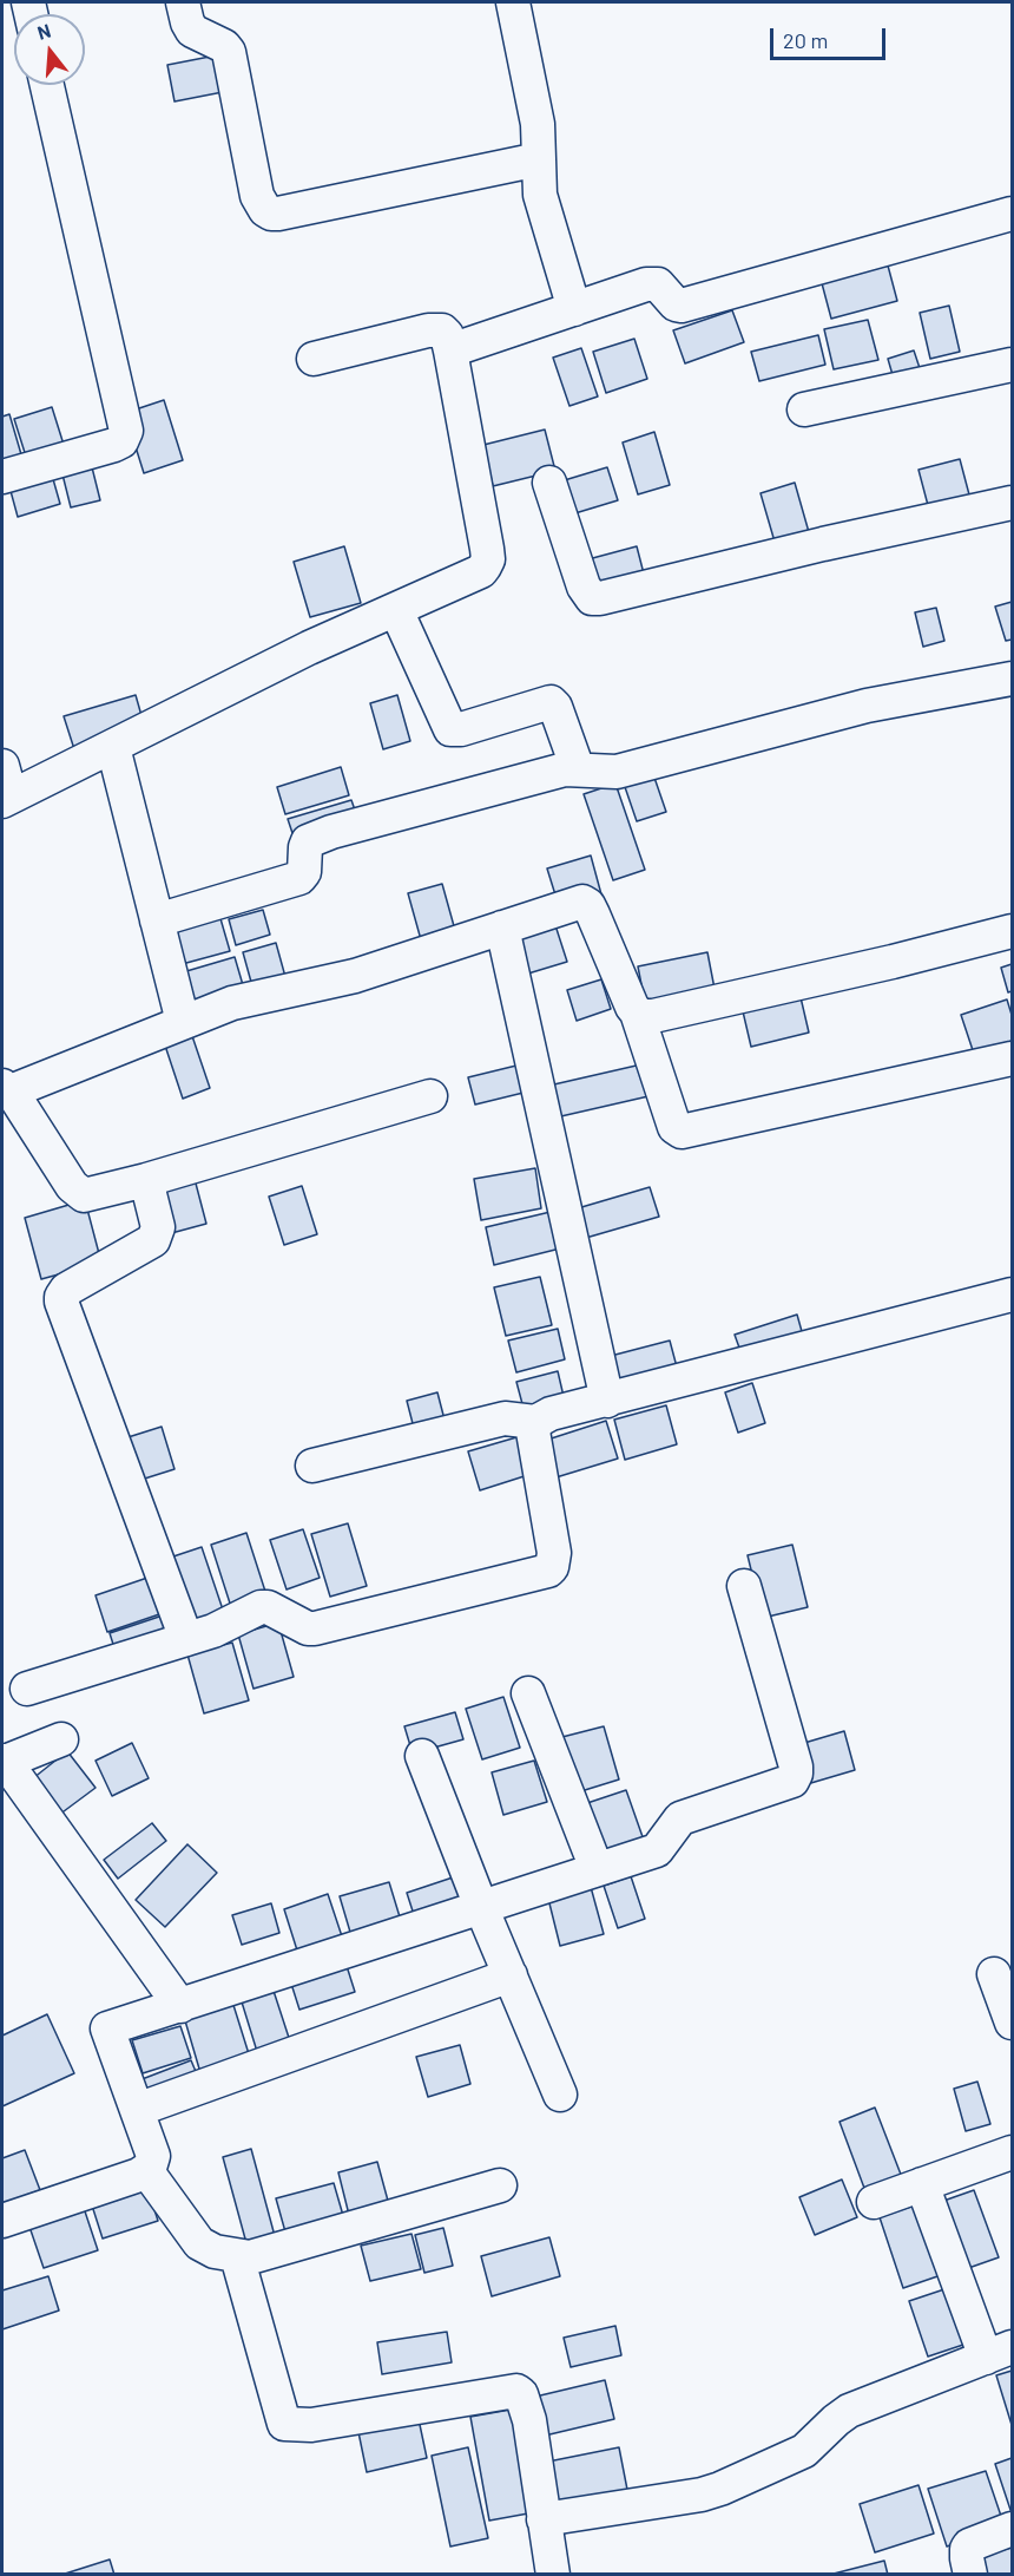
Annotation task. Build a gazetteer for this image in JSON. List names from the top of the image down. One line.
{"scale_bar":"20 m","north":"top"}
